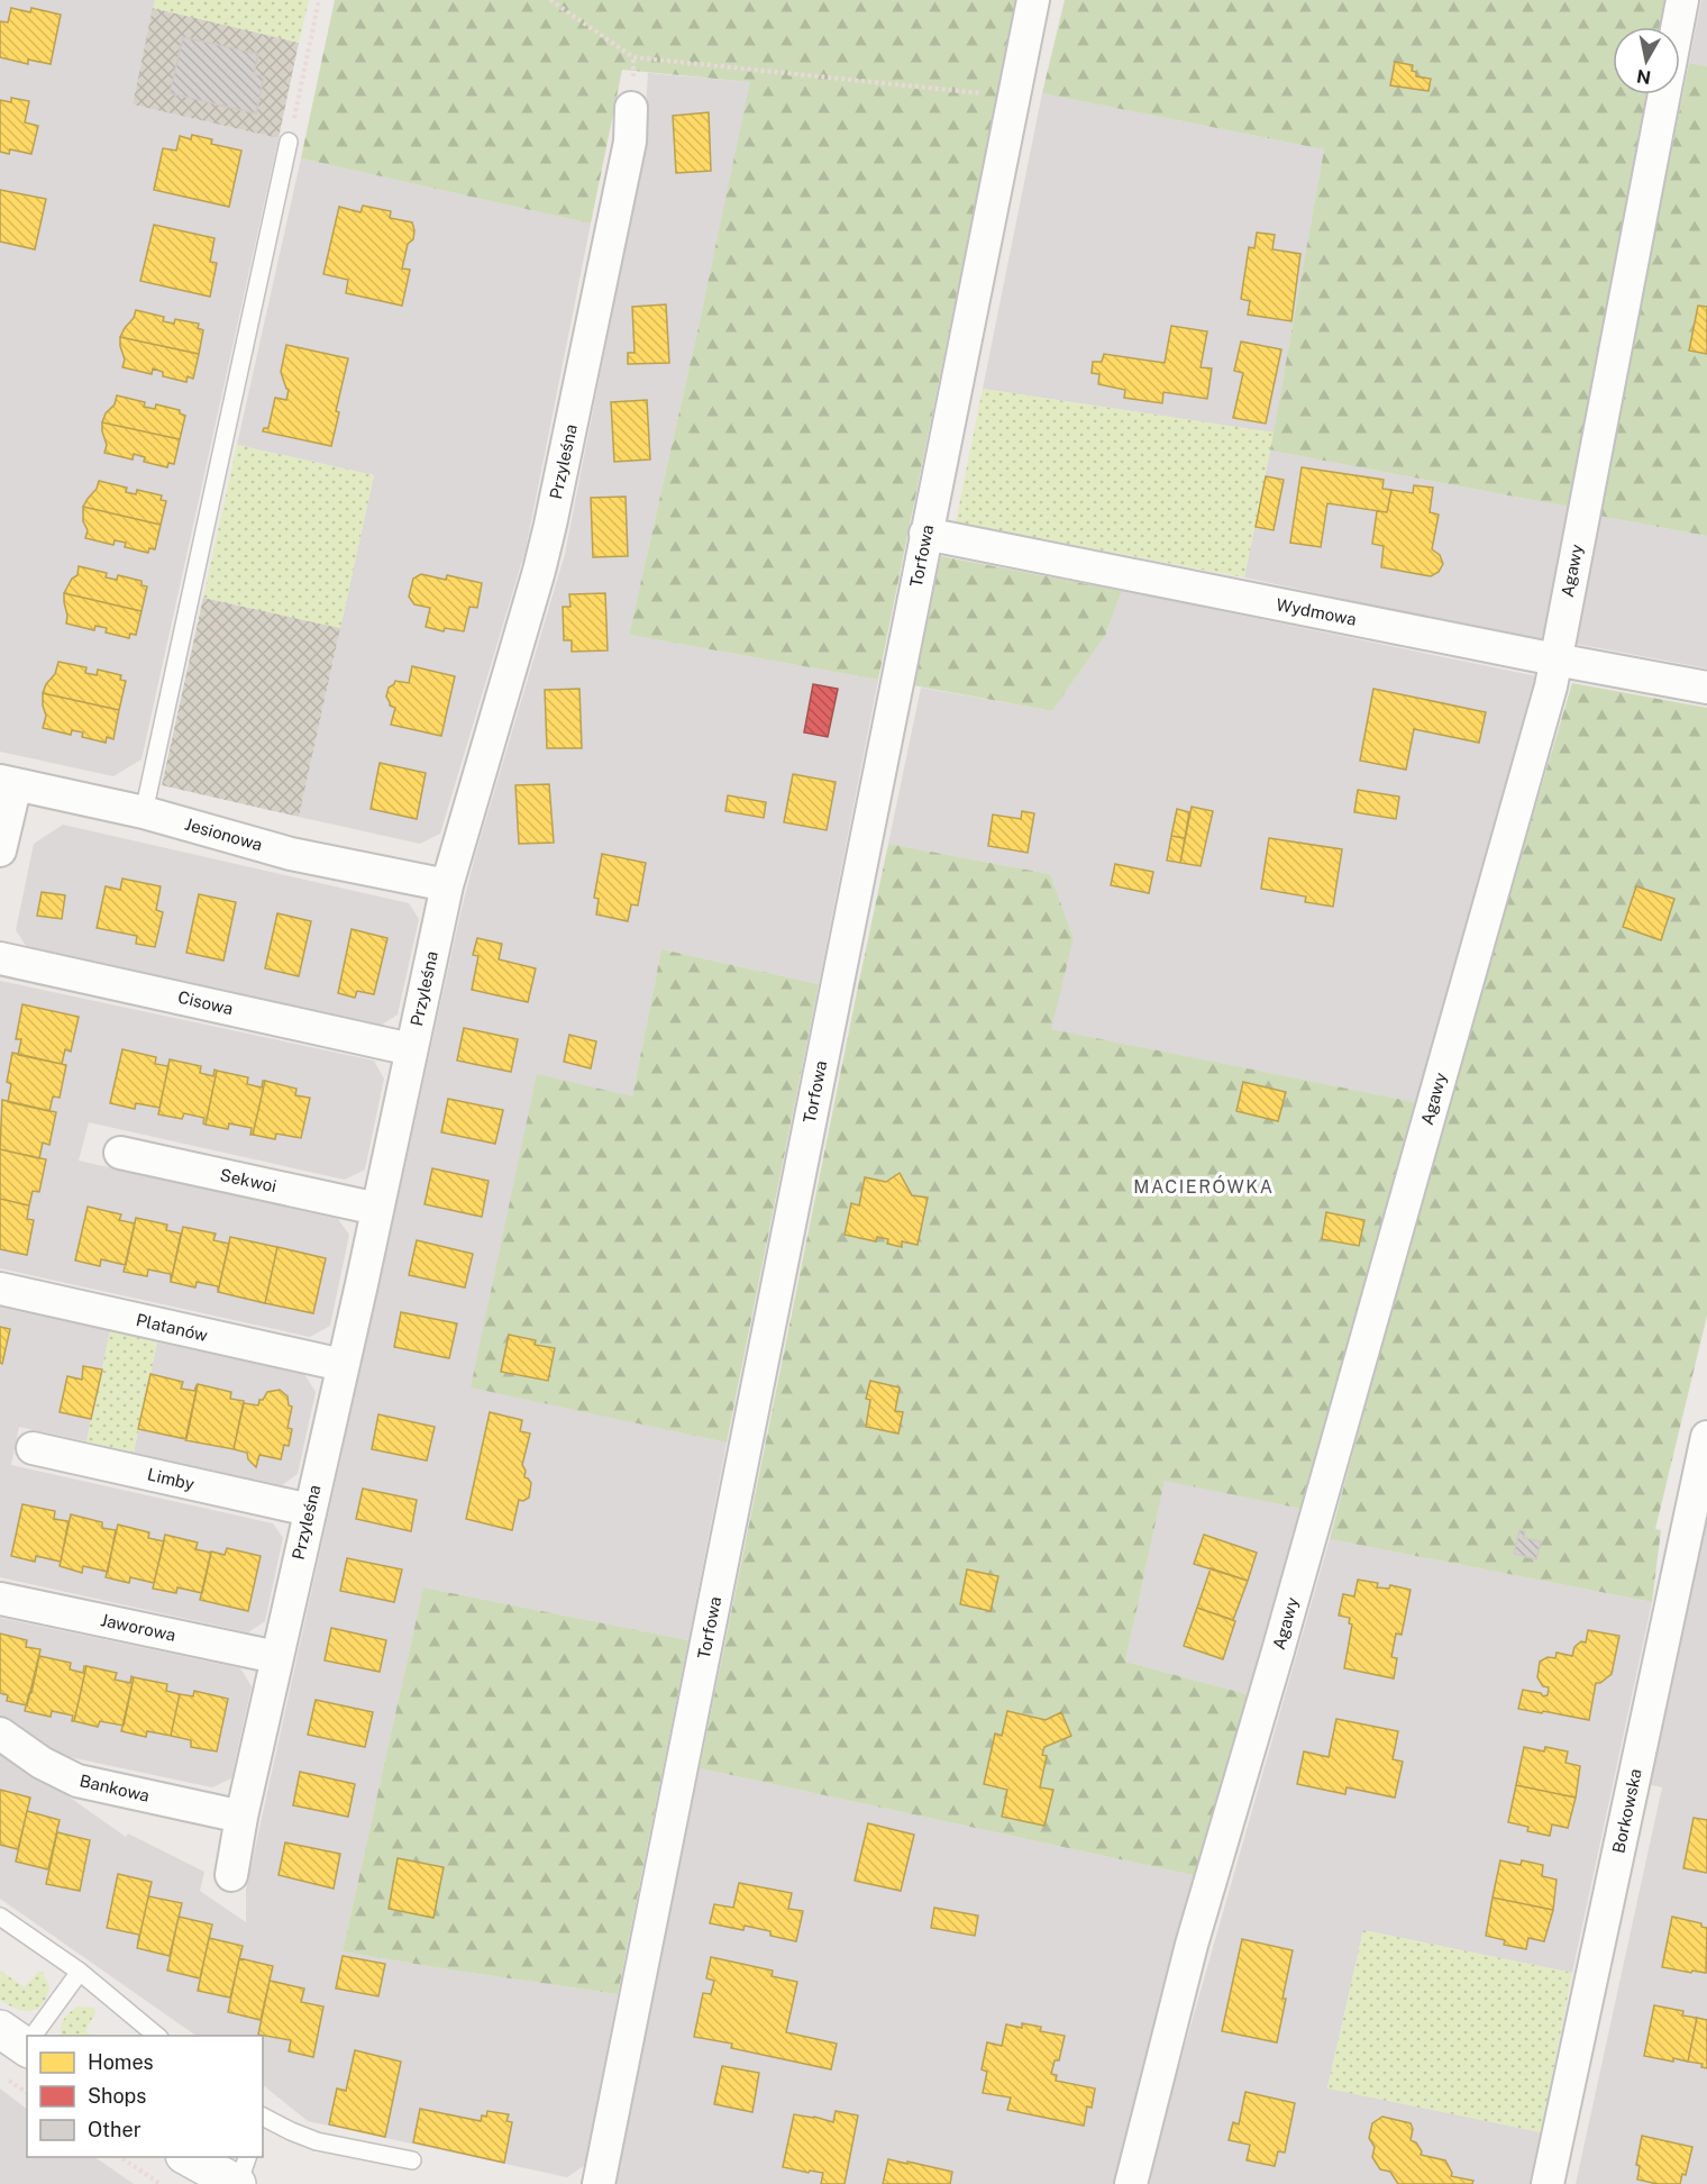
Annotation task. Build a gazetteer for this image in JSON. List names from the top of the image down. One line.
{"streets":{"street":["Przyleśna","Torfowa","Agawy","Wydmowa","Jesionowa","Cisowa","Sekwoi","Platanów","Limby","Jaworowa","Bankowa","Borkowska"]},"crossings":[["Przyleśna","Jesionowa"],["Przyleśna","Cisowa"],["Przyleśna","Sekwoi"],["Przyleśna","Platanów"],["Przyleśna","Limby"],["Przyleśna","Jaworowa"],["Przyleśna","Bankowa"],["Torfowa","Wydmowa"],["Agawy","Wydmowa"]],"districts":["MACIERÓWKA"],"legend":["Homes","Shops","Other"],"north":"bottom"}
